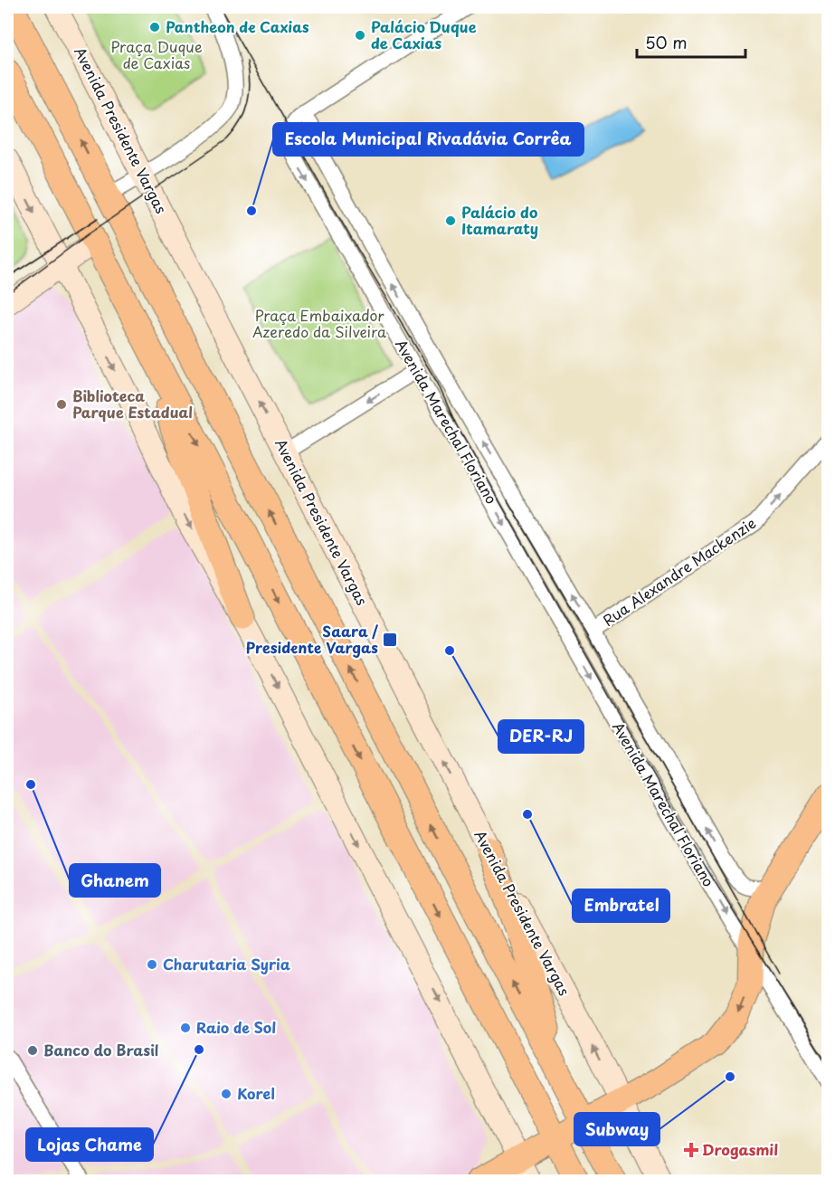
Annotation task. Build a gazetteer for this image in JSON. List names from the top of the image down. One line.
{"streets":{"main road":["Avenida Presidente Vargas"],"street":["Avenida Marechal Floriano","Rua Alexandre Mackenzie"]},"crossings":[["Avenida Marechal Floriano","Rua Alexandre Mackenzie"]],"one_way":["Rua Alexandre Mackenzie"],"parks":["Praça Duque de Caxias","Praça Embaixador Azeredo da Silveira"],"places":{"other":["Pantheon de Caxias","Palácio Duque de Caxias","Escola Municipal Rivadávia Corrêa","Palácio do Itamaraty","Biblioteca Parque Estadual","DER-RJ","Ghanem","Embratel","Charutaria Syria","Raio de Sol","Lojas Chame","Banco do Brasil","Subway","Korel"],"transit":["Saara / Presidente Vargas"],"health":["Drogasmil"]},"scale_bar":"50 m"}
